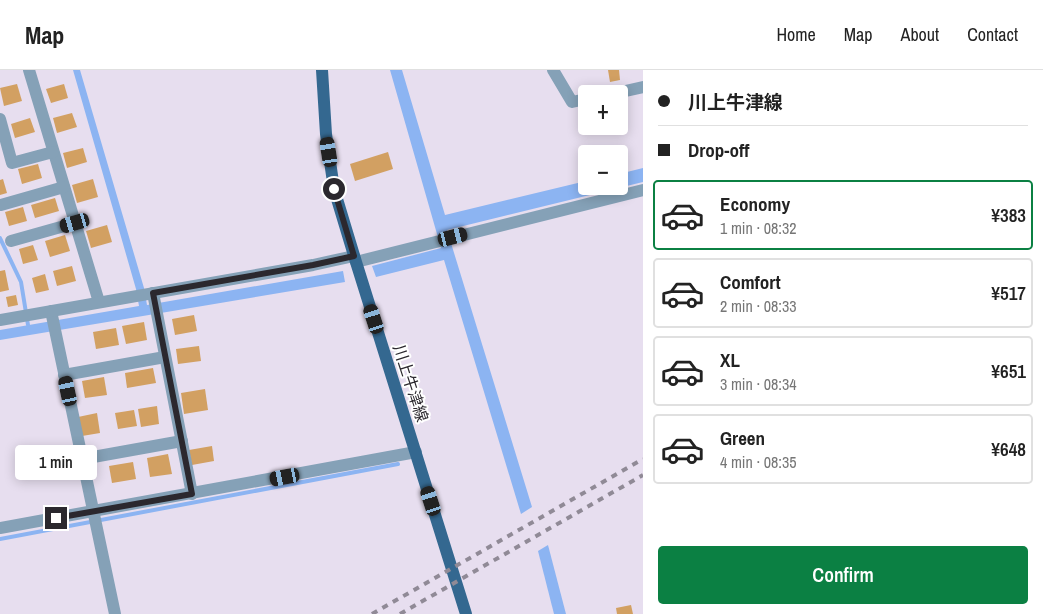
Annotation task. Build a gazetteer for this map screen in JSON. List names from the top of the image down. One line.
{"streets":{"main road":["川上牛津線"]},"page":{"header":"Map","nav":["Home","Map","About","Contact"],"banner":["川上牛津線","Drop-off"],"map_buttons":["+","−"],"list":[{"name":"Economy","note":"1 min · 08:32","value":"¥383"},{"name":"Comfort","note":"2 min · 08:33","value":"¥517"},{"name":"XL","note":"3 min · 08:34","value":"¥651"},{"name":"Green","note":"4 min · 08:35","value":"¥648"}],"bubble":"1 min","buttons":"Confirm"}}
